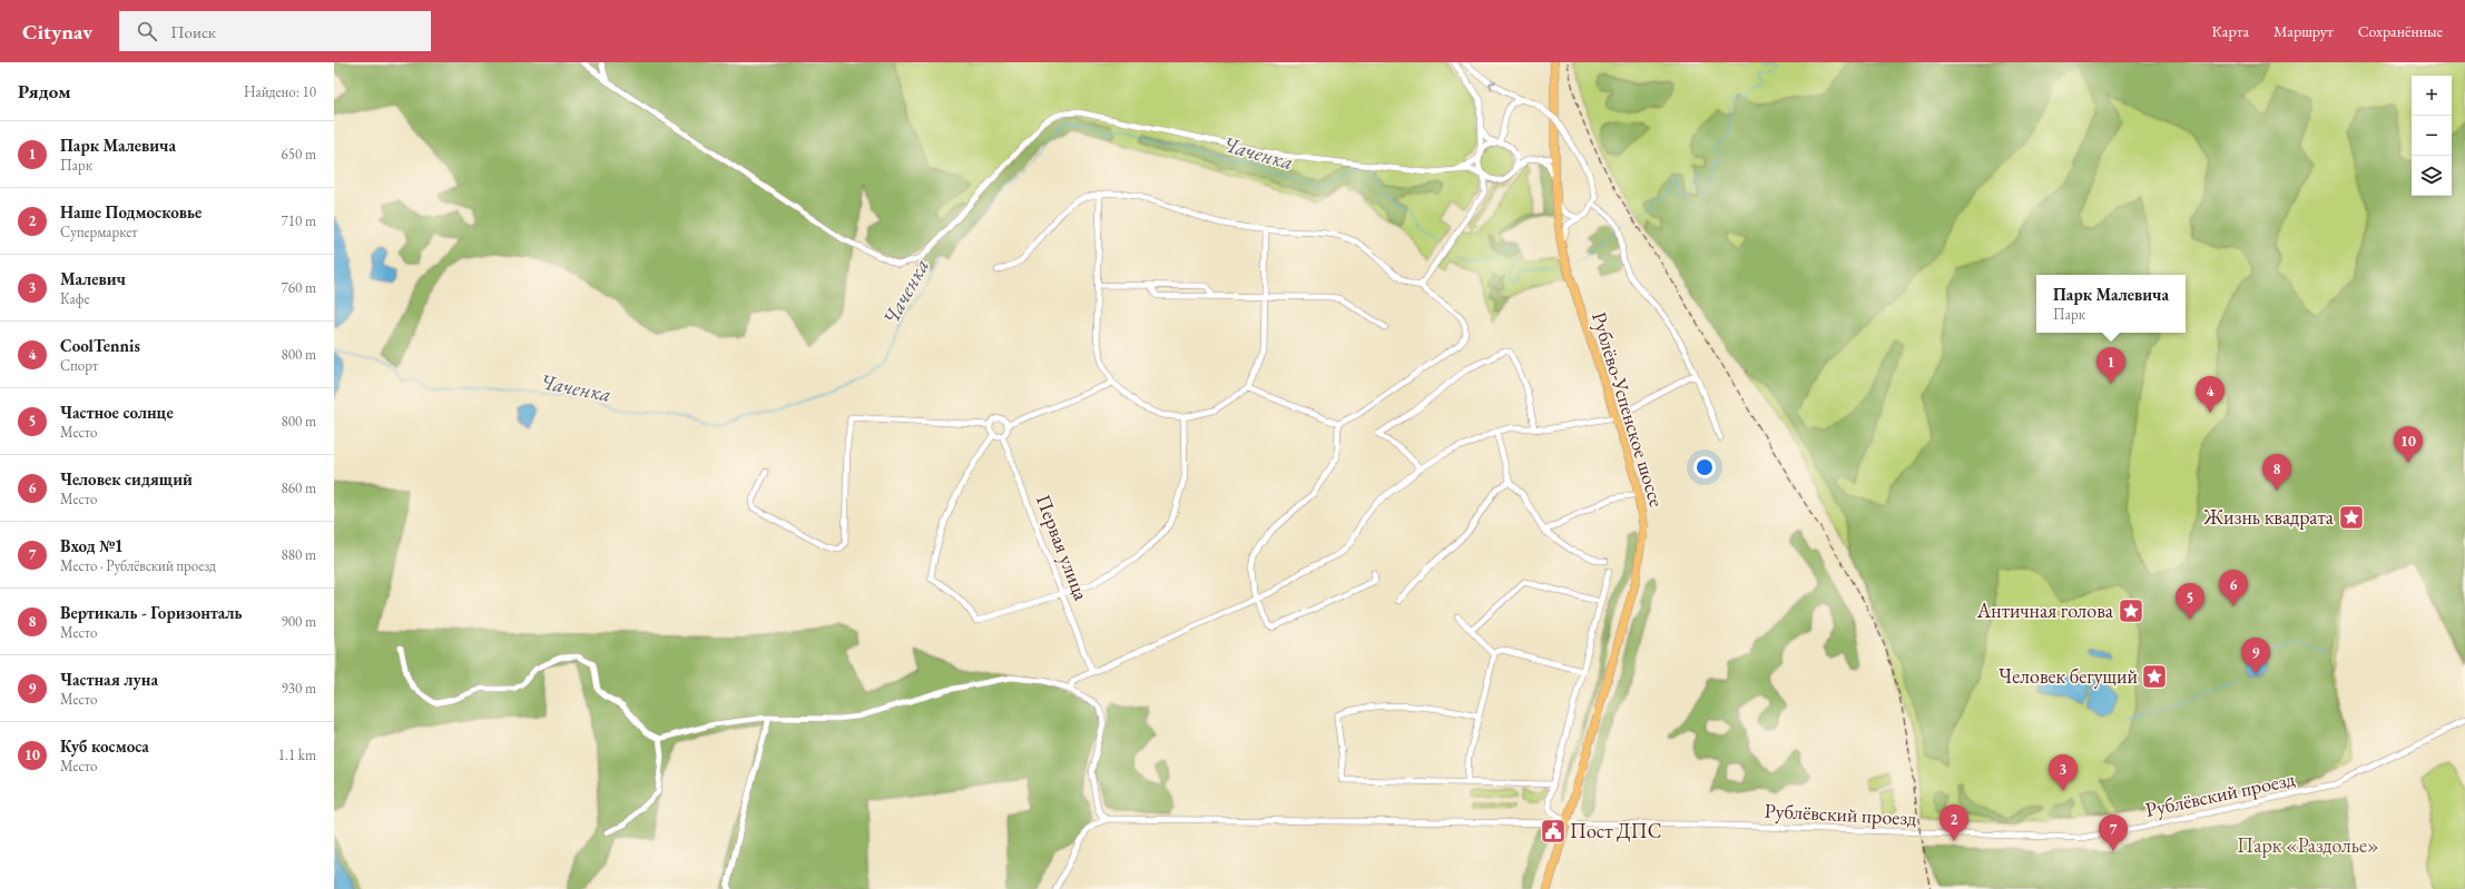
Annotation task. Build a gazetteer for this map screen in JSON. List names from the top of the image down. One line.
{"streets":{"main road":["Рублёво-Успенское шоссе"],"street":["Первая улица","Рублёвский проезд"]},"crossings":[["Рублёво-Успенское шоссе","Рублёвский проезд"]],"water":["Чаченка"],"parks":["Парк «Раздолье»"],"places":{"place":["Жизнь квадрата","Античная голова","Человек бегущий"],"public building":["Пост ДПС"]},"page":{"header":"Citynav","search":"Поиск","nav":["Карта","Маршрут","Сохранённые"],"heading":["Рядом","Найдено: 10"],"map_buttons":["+","−"],"list":[{"mark":"1","name":"Парк Малевича","note":"Парк","value":"650 m"},{"mark":"2","name":"Наше Подмосковье","note":"Супермаркет","value":"710 m"},{"mark":"3","name":"Малевич","note":"Кафе","value":"760 m"},{"mark":"4","name":"CoolTennis","note":"Спорт","value":"800 m"},{"mark":"5","name":"Частное солнце","note":"Место","value":"800 m"},{"mark":"6","name":"Человек сидящий","note":"Место","value":"860 m"},{"mark":"7","name":"Вход №1","note":"Место · Рублёвский проезд","value":"880 m"},{"mark":"8","name":"Вертикаль - Горизонталь","note":"Место","value":"900 m"},{"mark":"9","name":"Частная луна","note":"Место","value":"930 m"},{"mark":"10","name":"Куб космоса","note":"Место","value":"1.1 km"}],"popup":["Парк Малевича","Парк"],"pins":["1","4","10","8","6","5","9","3","2","7"]}}
